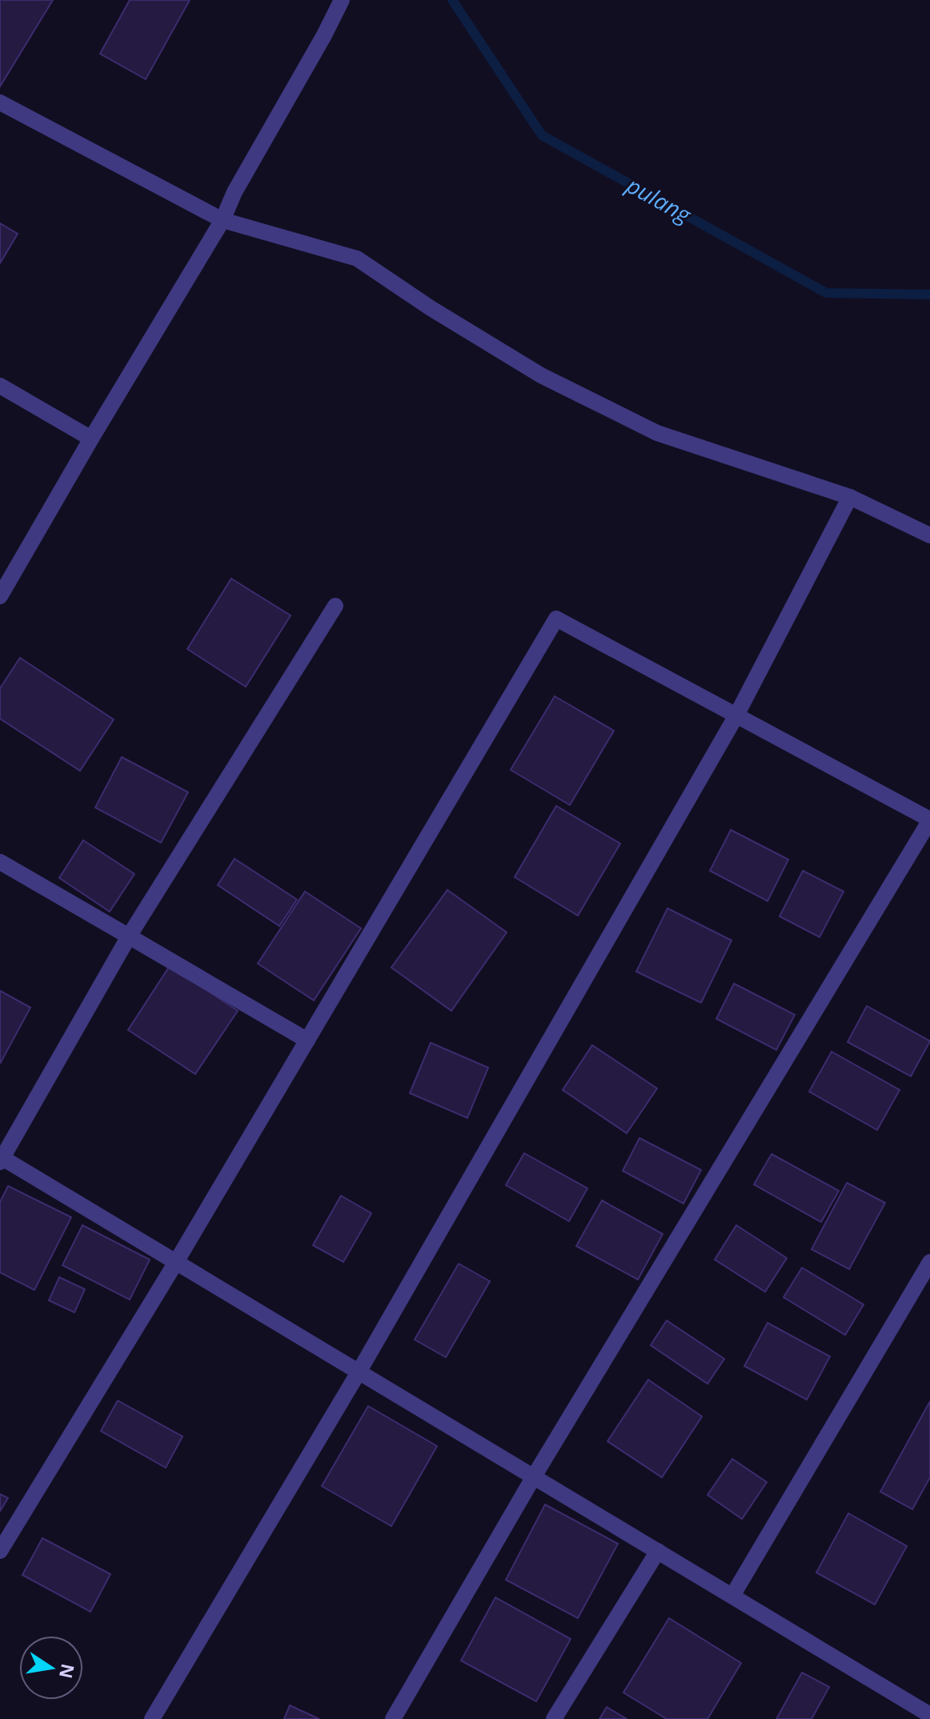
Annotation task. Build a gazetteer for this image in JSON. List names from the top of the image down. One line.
{"water":["pulang"],"north":"right"}
